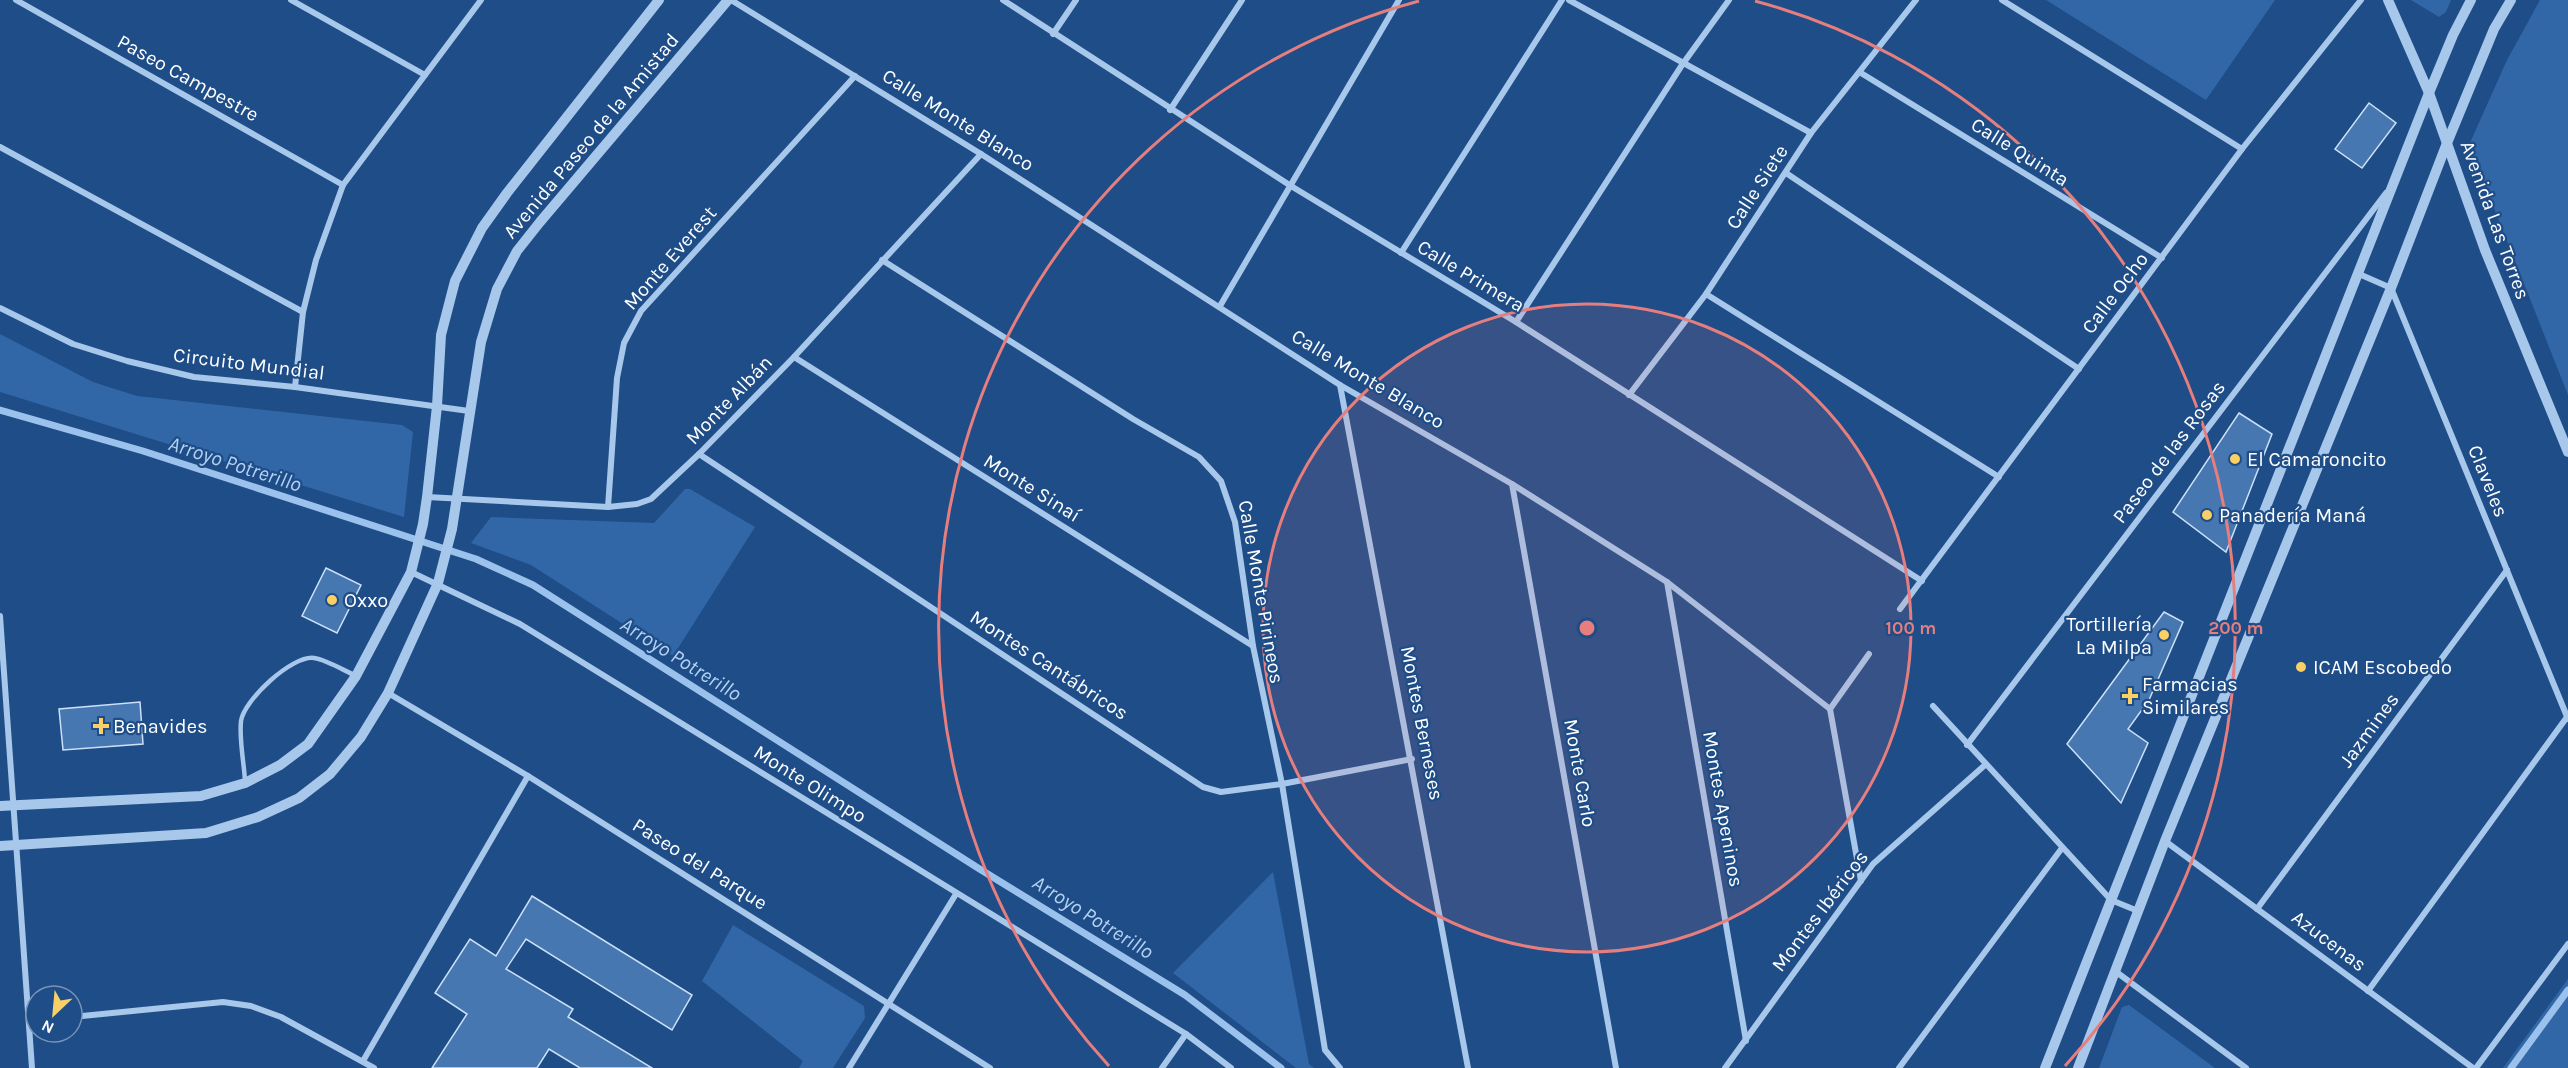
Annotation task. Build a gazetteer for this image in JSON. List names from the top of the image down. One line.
{"streets":{"street":["Paseo Campestre","Calle Monte Blanco","Avenida Paseo de la Amistad","Calle Quinta","Calle Siete","Avenida Las Torres","Monte Everest","Calle Primera","Calle Ocho","Circuito Mundial","Monte Albán","Paseo de las Rosas","Claveles","Monte Sinaí","Calle Monte Pirineos","Montes Cantábricos","Montes Berneses","Jazmines","Monte Carlo","Monte Olimpo","Montes Apeninos","Paseo del Parque","Montes Ibéricos","Azucenas"]},"crossings":[["Calle Monte Blanco","Avenida Paseo de la Amistad"],["Calle Monte Blanco","Monte Everest"],["Calle Monte Blanco","Monte Albán"],["Calle Monte Blanco","Montes Berneses"],["Calle Monte Blanco","Monte Carlo"],["Calle Monte Blanco","Montes Apeninos"],["Avenida Paseo de la Amistad","Circuito Mundial"],["Avenida Paseo de la Amistad","Monte Albán"],["Avenida Paseo de la Amistad","Monte Olimpo"],["Avenida Paseo de la Amistad","Paseo del Parque"],["Calle Quinta","Calle Siete"],["Calle Quinta","Calle Ocho"],["Calle Siete","Calle Primera"],["Monte Everest","Monte Albán"],["Calle Primera","Calle Ocho"],["Monte Albán","Monte Sinaí"],["Monte Albán","Calle Monte Pirineos"],["Monte Albán","Montes Cantábricos"],["Claveles","Jazmines"],["Monte Sinaí","Calle Monte Pirineos"],["Calle Monte Pirineos","Montes Cantábricos"],["Montes Cantábricos","Montes Berneses"],["Jazmines","Azucenas"],["Montes Apeninos","Montes Ibéricos"]],"water":["Arroyo Potrerillo"],"places":{"other":["El Camaroncito","Panadería Maná","Oxxo","Tortillería La Milpa","ICAM Escobedo"],"health":["Farmacias Similares","Benavides"]},"north":"bottom left","rings":["100 m","200 m"]}
